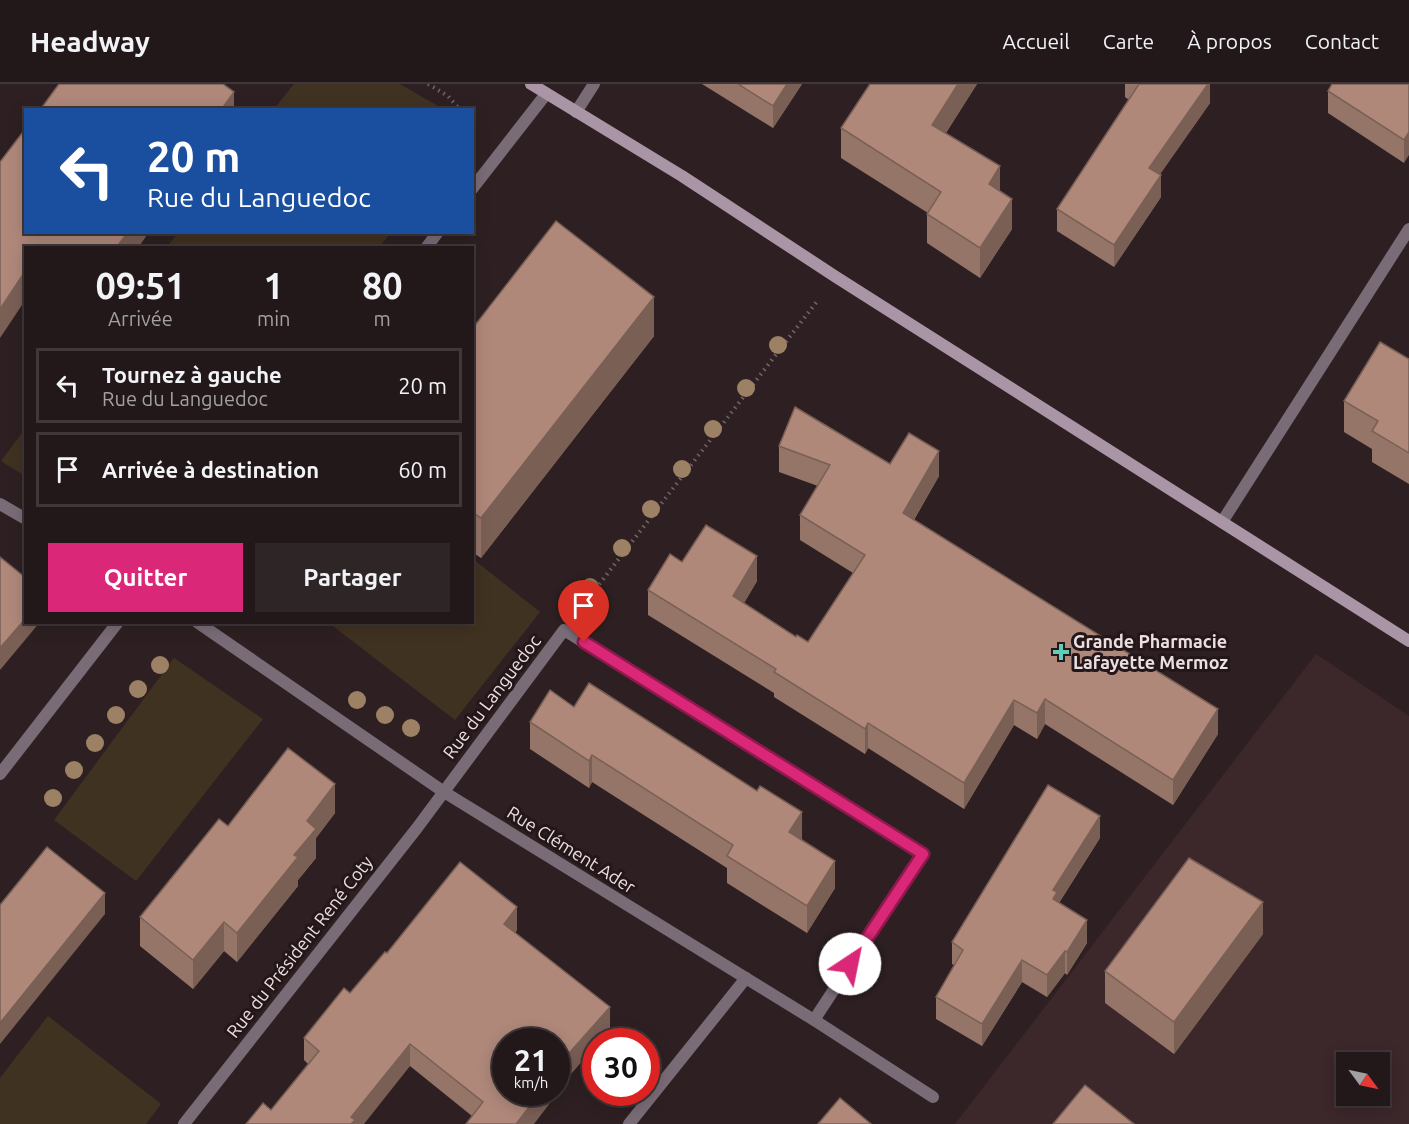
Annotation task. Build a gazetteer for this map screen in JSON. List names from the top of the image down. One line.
{"streets":{"street":["Rue du Languedoc","Rue Clément Ader","Rue du Président René Coty"]},"crossings":[["Rue du Languedoc","Rue Clément Ader"],["Rue du Languedoc","Rue du Président René Coty"],["Rue Clément Ader","Rue du Président René Coty"]],"places":{"health":["Grande Pharmacie Lafayette Mermoz"]},"north":"bottom right","page":{"header":"Headway","nav":["Accueil","Carte","À propos","Contact"],"turn":["20 m","Rue du Languedoc"],"eta":["09:51","Arrivée","1","min","80","m"],"list":[{"name":"Tournez à gauche","note":"Rue du Languedoc","value":"20 m"},{"name":"Arrivée à destination","value":"60 m"}],"buttons":["Quitter","Partager"],"speed":"21 km/h","limit":"30"}}
